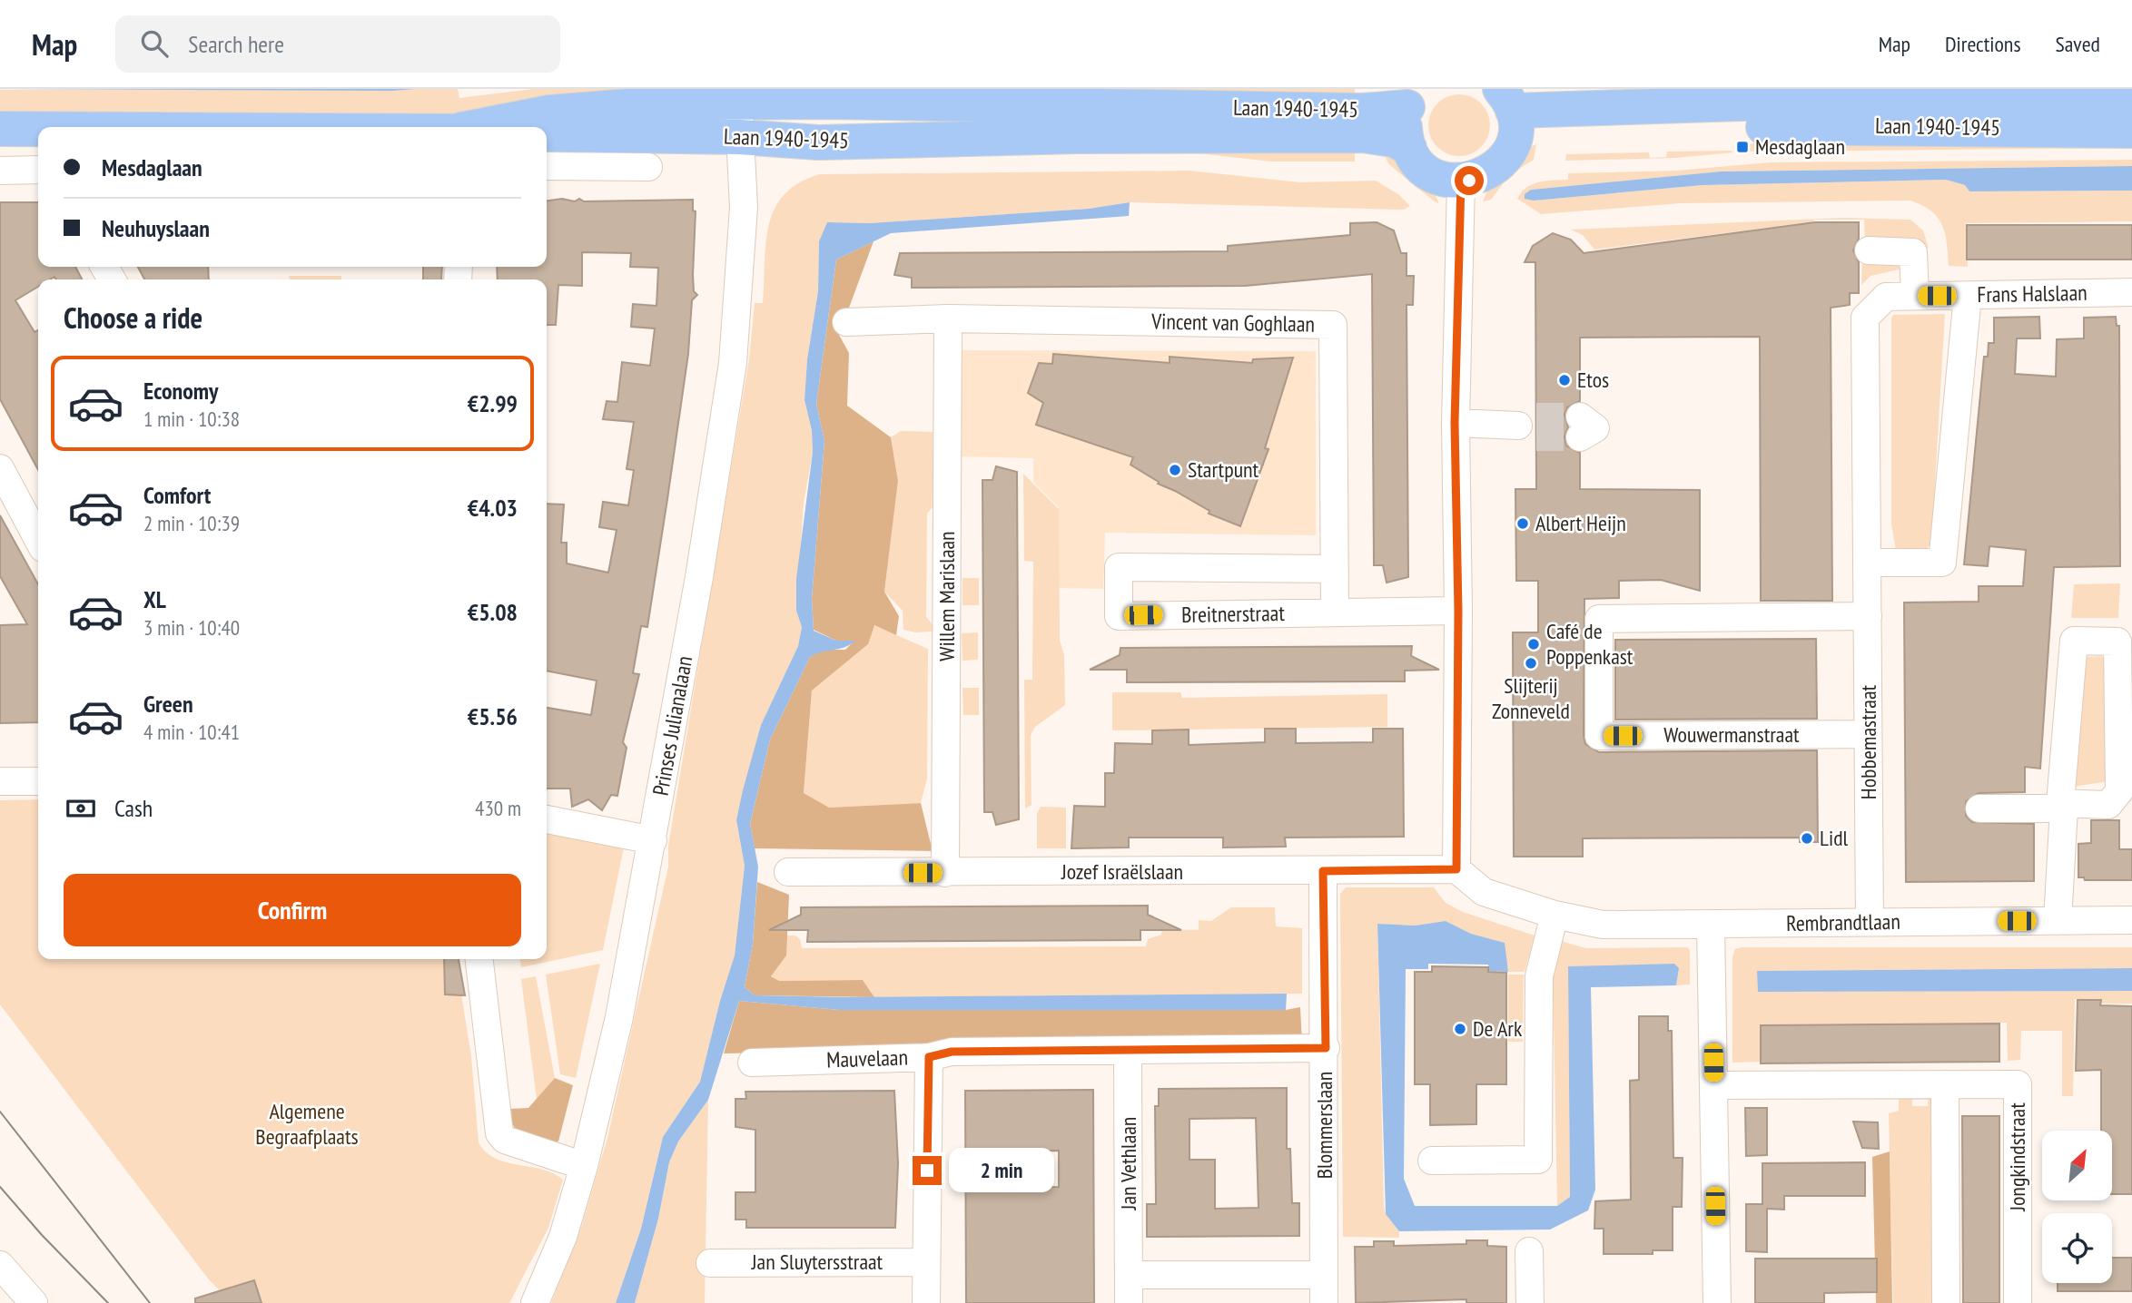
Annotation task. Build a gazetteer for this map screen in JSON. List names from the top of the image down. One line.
{"streets":{"main road":["Laan 1940-1945"],"street":["Frans Halslaan","Vincent van Goghlaan","Willem Marislaan","Breitnerstraat","Prinses Julianalaan","Wouwermanstraat","Hobbemastraat","Jozef Israëlslaan","Rembrandtlaan","Mauvelaan","Blommerslaan","Jongkindstraat","Jan Vethlaan","Jan Sluytersstraat"]},"crossings":[["Laan 1940-1945","Prinses Julianalaan"],["Frans Halslaan","Hobbemastraat"],["Vincent van Goghlaan","Willem Marislaan"],["Vincent van Goghlaan","Breitnerstraat"],["Willem Marislaan","Jozef Israëlslaan"],["Wouwermanstraat","Hobbemastraat"],["Hobbemastraat","Rembrandtlaan"],["Jozef Israëlslaan","Rembrandtlaan"],["Jozef Israëlslaan","Blommerslaan"],["Mauvelaan","Blommerslaan"],["Mauvelaan","Jan Vethlaan"]],"parks":["Algemene Begraafplaats"],"places":{"transit":["Mesdaglaan"],"other":["Etos","Startpunt","Albert Heijn","Café de Poppenkast","Slijterij Zonneveld","Lidl","De Ark"]},"north":"top right","page":{"header":"Map","search":"Search here","nav":["Map","Directions","Saved"],"banner":["Mesdaglaan","Neuhuyslaan"],"heading":"Choose a ride","list":[{"name":"Economy","note":"1 min · 10:38","value":"€2.99"},{"name":"Comfort","note":"2 min · 10:39","value":"€4.03"},{"name":"XL","note":"3 min · 10:40","value":"€5.08"},{"name":"Green","note":"4 min · 10:41","value":"€5.56"}],"pay":["Cash","430 m"],"buttons":"Confirm","bubble":"2 min"}}
